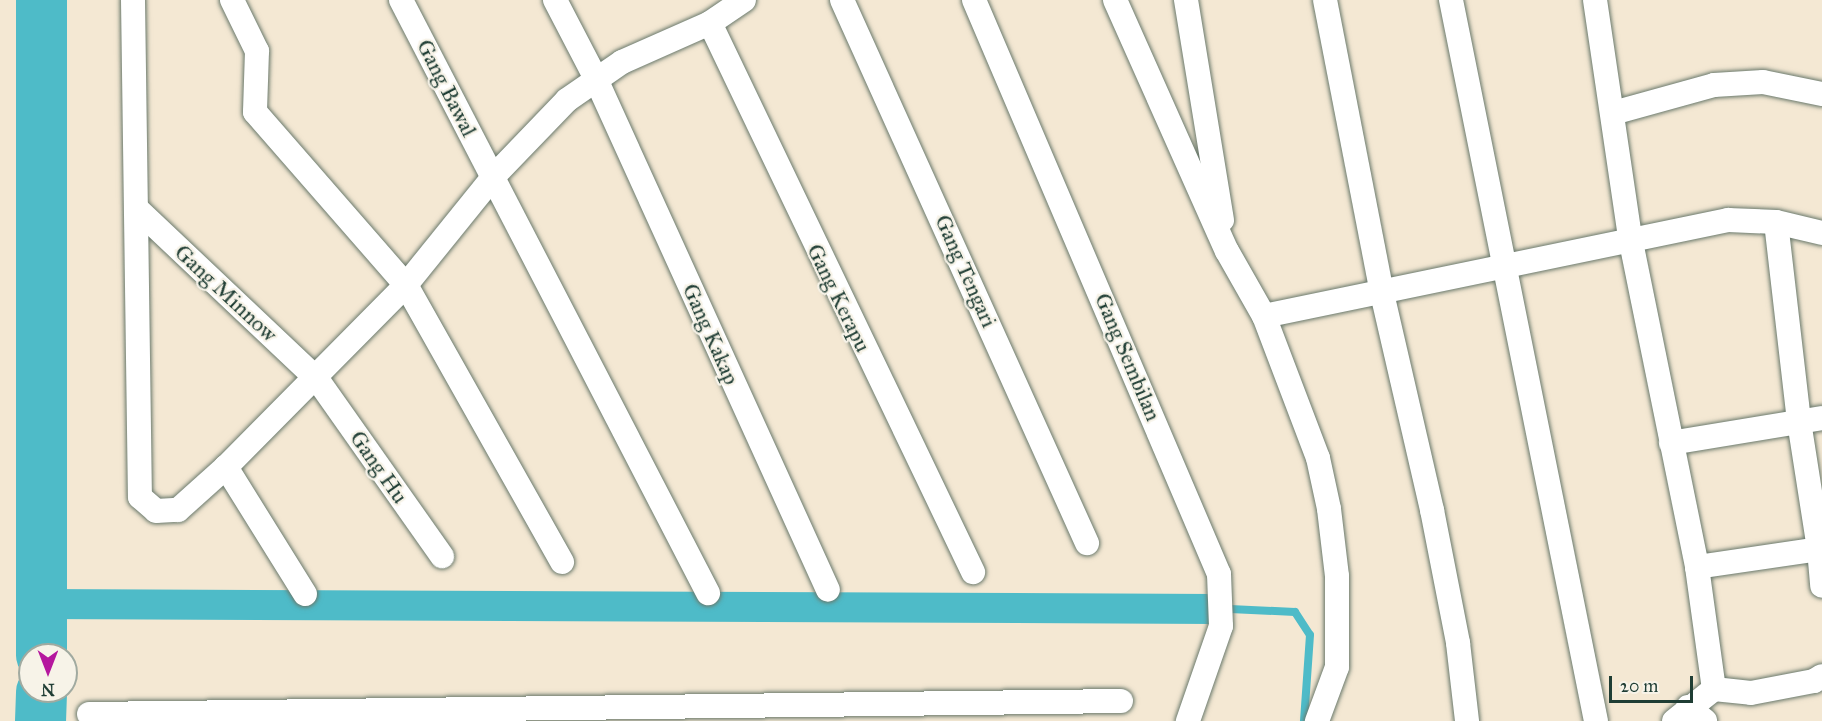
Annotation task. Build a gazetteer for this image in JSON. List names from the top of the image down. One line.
{"streets":{"street":["Gang Bawal","Gang Tengari","Gang Minnow","Gang Kerapu","Gang Kakap","Gang Sembilan","Gang Hu"]},"crossings":[["Gang Minnow","Gang Hu"]],"scale_bar":"20 m","north":"bottom"}
